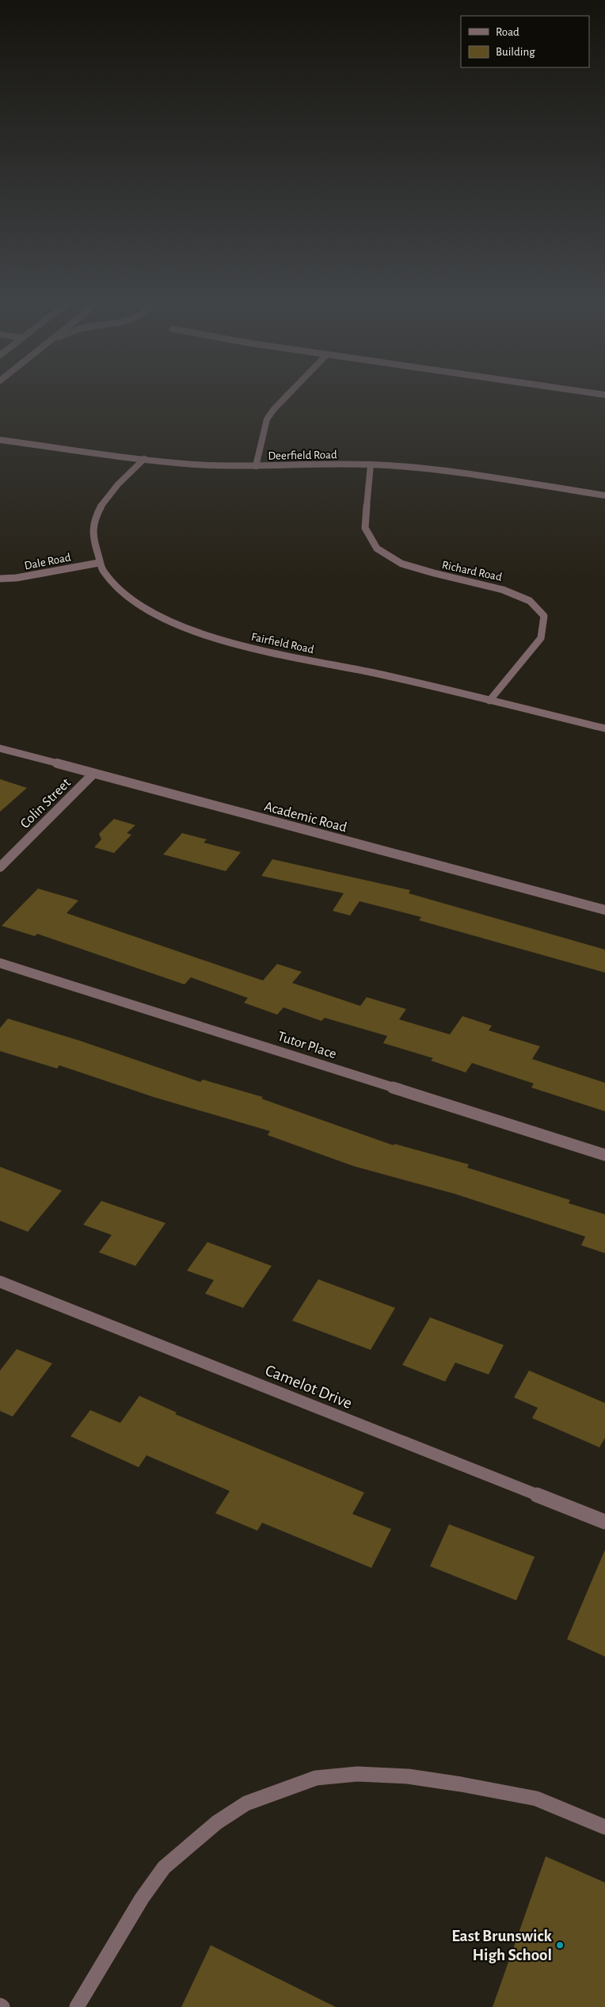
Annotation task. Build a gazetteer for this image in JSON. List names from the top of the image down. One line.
{"streets":{"street":["Deerfield Road","Dale Road","Richard Road","Fairfield Road","Colin Street","Academic Road","Tutor Place","Camelot Drive"]},"crossings":[["Deerfield Road","Richard Road"],["Deerfield Road","Fairfield Road"],["Dale Road","Fairfield Road"],["Richard Road","Fairfield Road"],["Colin Street","Academic Road"]],"places":["East Brunswick High School"],"legend":["Road","Building"]}
